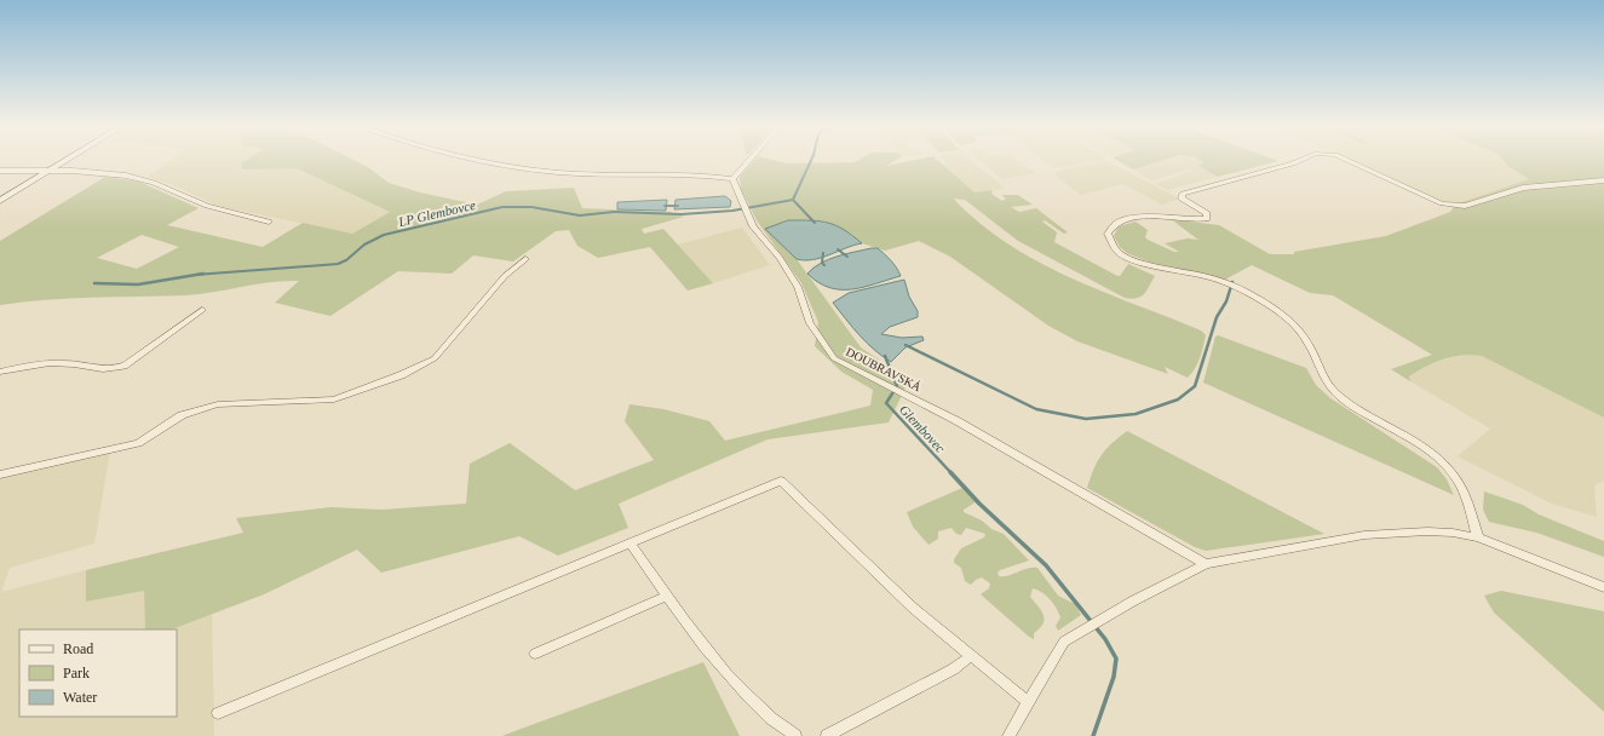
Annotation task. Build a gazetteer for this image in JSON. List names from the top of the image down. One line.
{"streets":{"street":["DOUBRAVSKÁ"]},"water":["LP Glembovce","Glembovec"],"legend":["Road","Park","Water"]}
